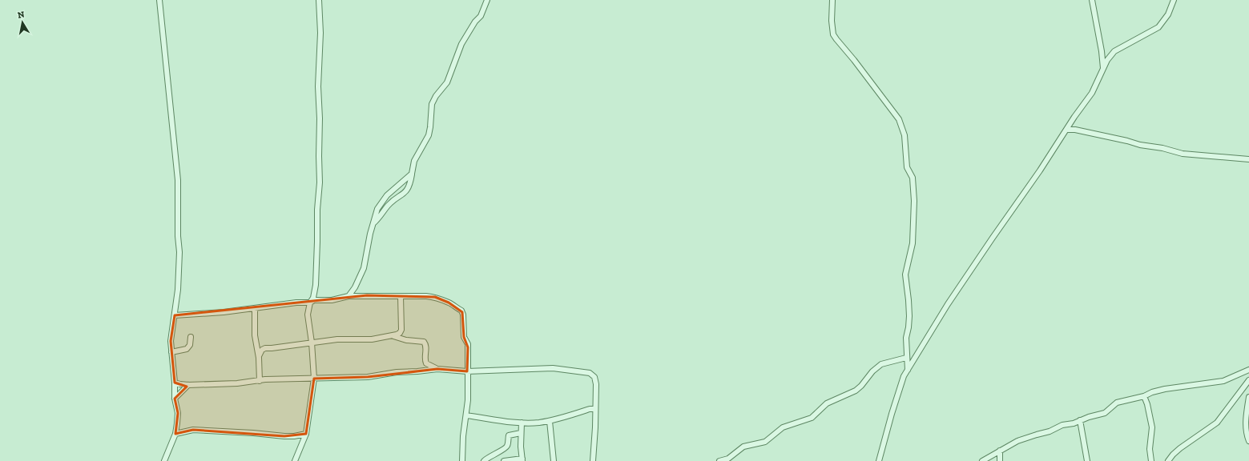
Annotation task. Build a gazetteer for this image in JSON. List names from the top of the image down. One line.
{"north":"top"}
